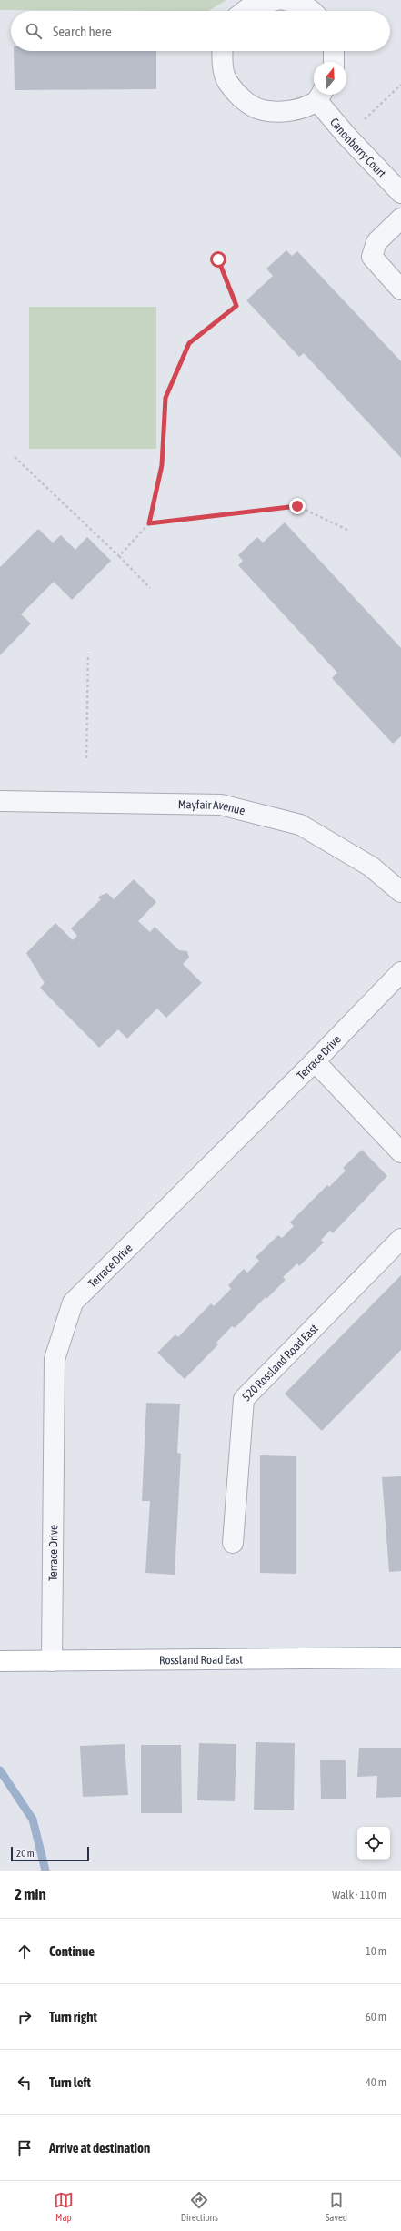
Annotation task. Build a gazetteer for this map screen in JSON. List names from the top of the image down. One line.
{"streets":{"main road":["Rossland Road East"],"street":["Canonberry Court","Mayfair Avenue","Terrace Drive","520 Rossland Road East"]},"crossings":[["Terrace Drive","Rossland Road East"]],"scale_bar":"20 m","north":"top","page":{"search":"Search here","scale":"20 m","heading":["2 min","Walk · 110 m"],"list":[["Continue","10 m"],["Turn right","60 m"],["Turn left","40 m"],"Arrive at destination"],"nav":["Map","Directions","Saved"]}}
